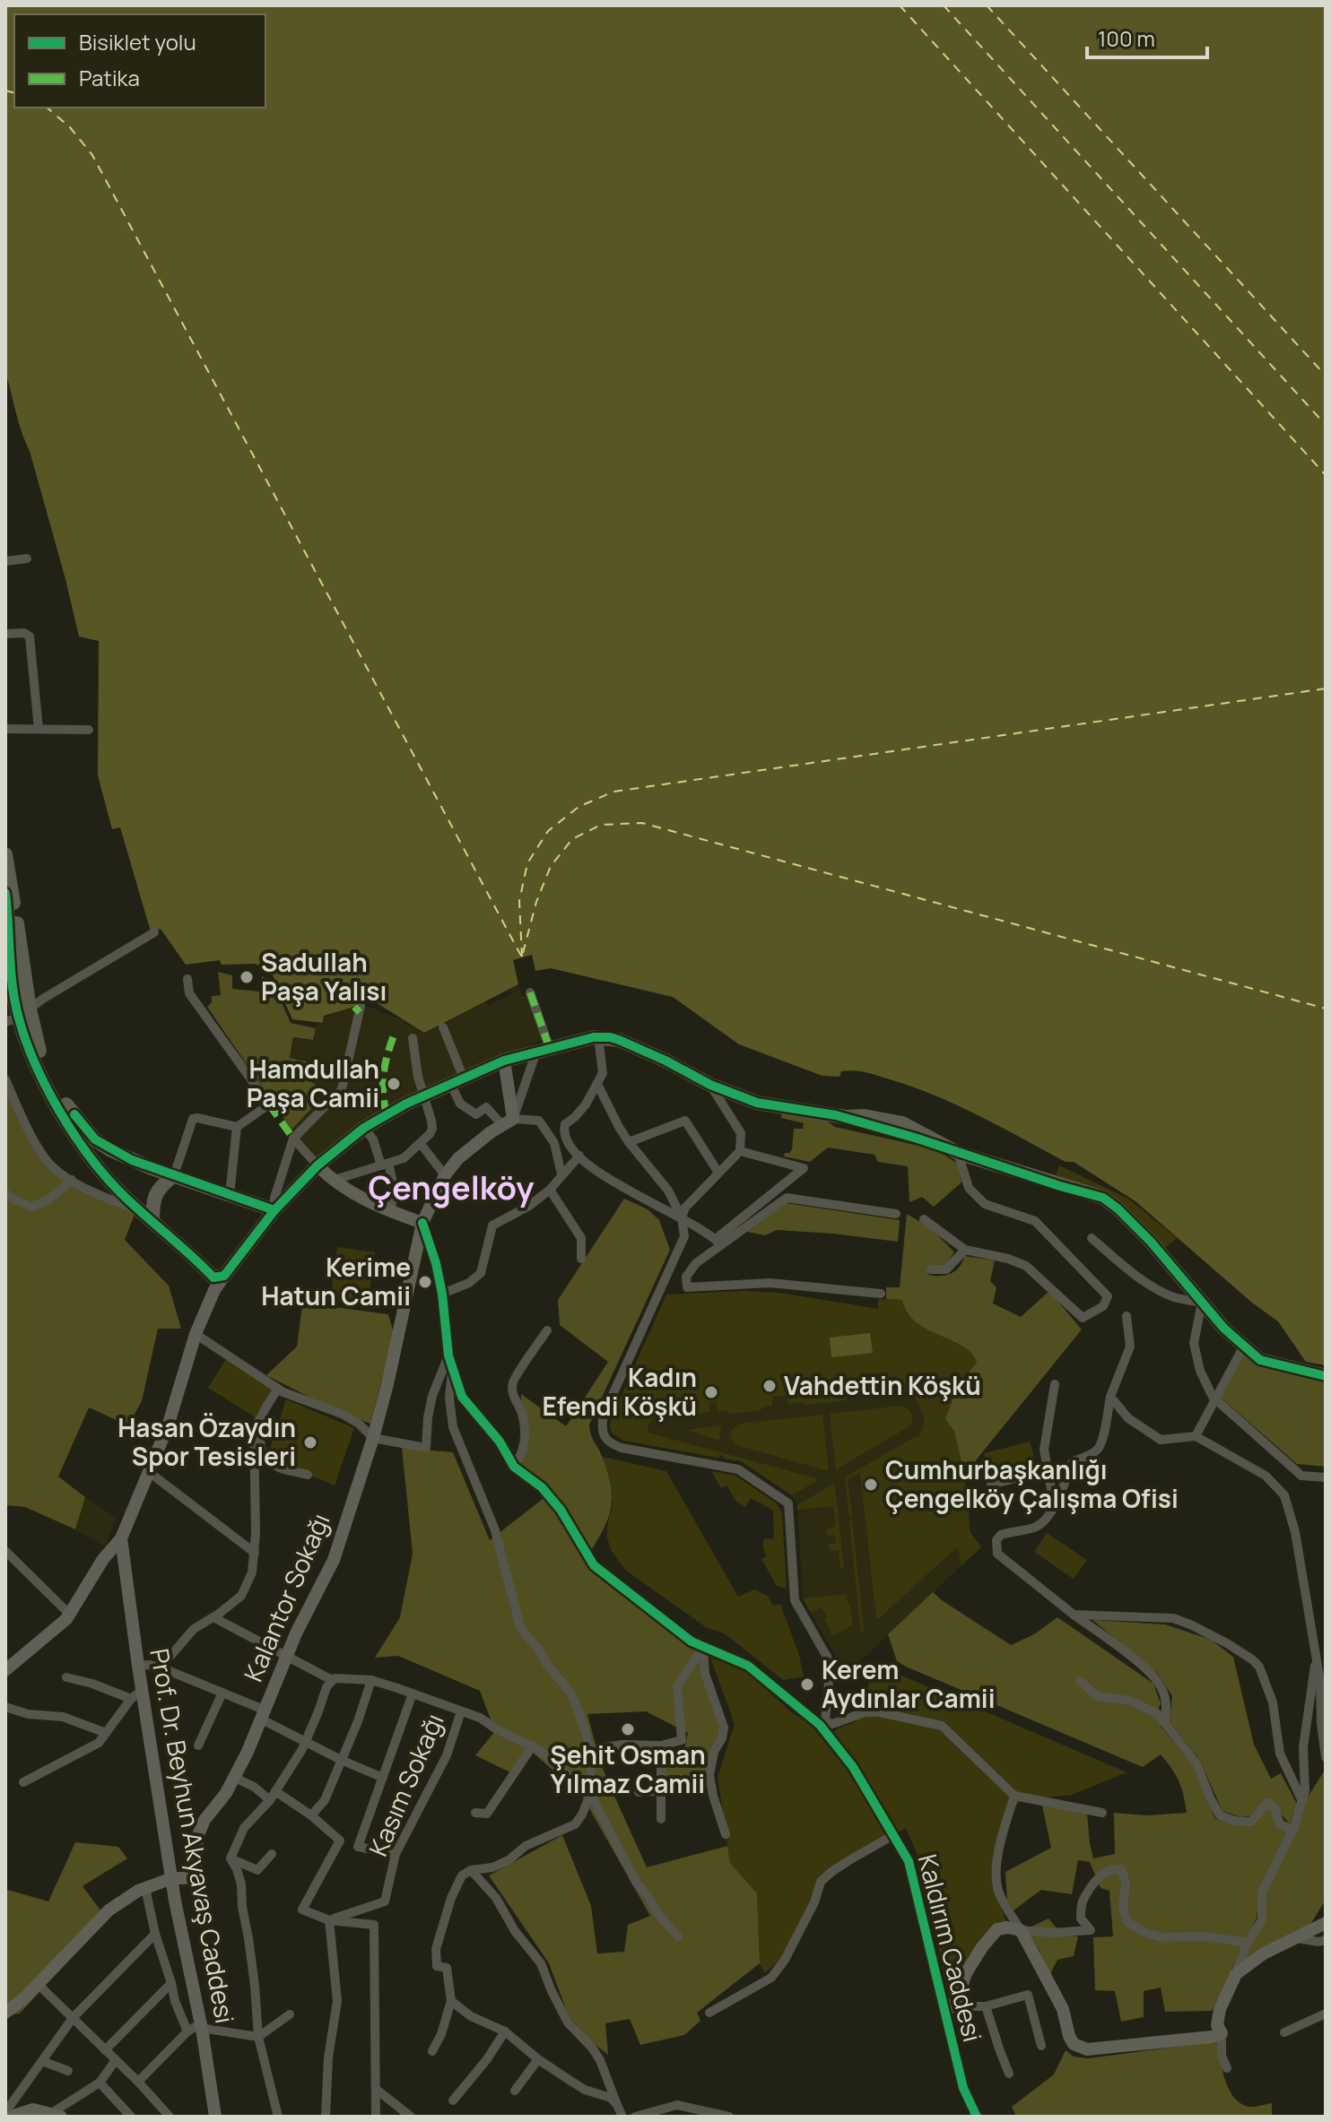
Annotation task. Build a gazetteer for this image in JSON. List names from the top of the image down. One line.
{"streets":{"street":["Kalantor Sokağı","Kasım Sokağı","Prof. Dr. Beyhun Akyavaş Caddesi","Kaldırım Caddesi"]},"crossings":[["Kalantor Sokağı","Prof. Dr. Beyhun Akyavaş Caddesi"]],"districts":["Çengelköy"],"places":["Sadullah Paşa Yalısı","Hamdullah Paşa Camii","Kerime Hatun Camii","Vahdettin Köşkü","Kadın Efendi Köşkü","Hasan Özaydın Spor Tesisleri","Cumhurbaşkanlığı Çengelköy Çalışma Ofisi","Kerem Aydınlar Camii","Şehit Osman Yılmaz Camii"],"legend":["Bisiklet yolu","Patika"],"scale_bar":"100 m"}
